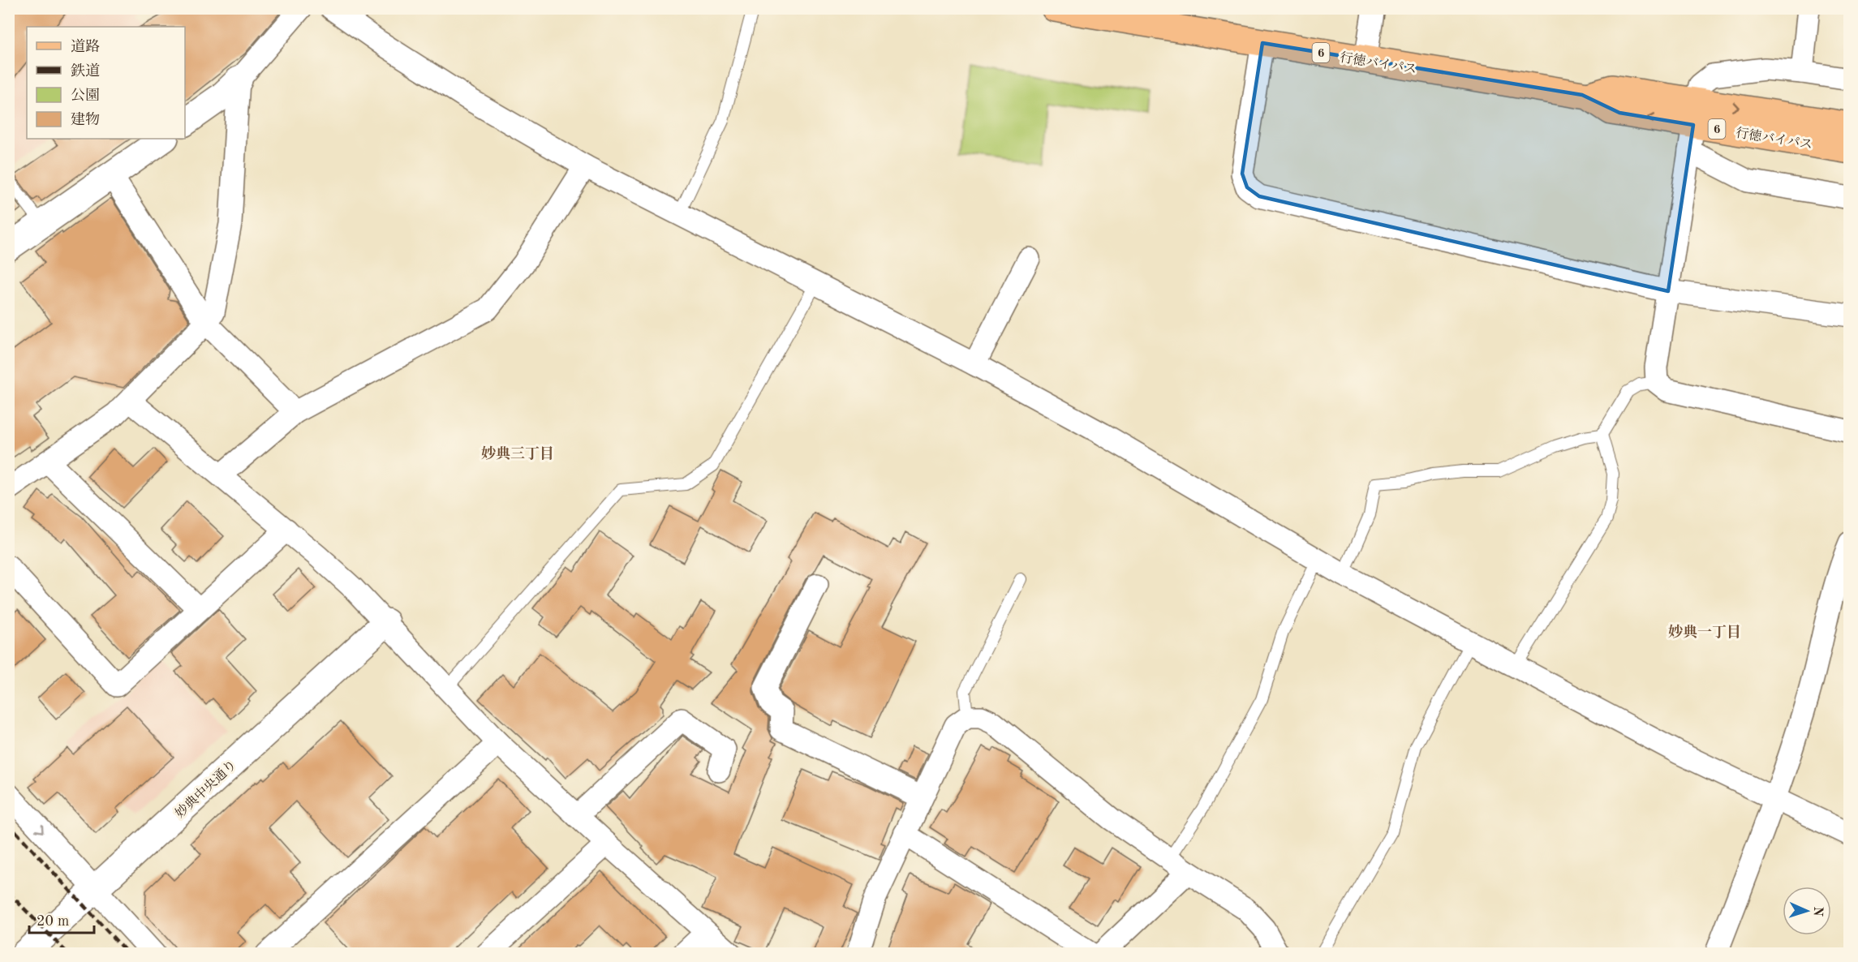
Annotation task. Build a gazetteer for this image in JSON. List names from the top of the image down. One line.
{"streets":{"main road":["6","行徳バイパス"],"street":["妙典中央通り"]},"districts":["妙典三丁目","妙典一丁目"],"legend":["道路","鉄道","公園","建物"],"scale_bar":"20 m","north":"right"}
